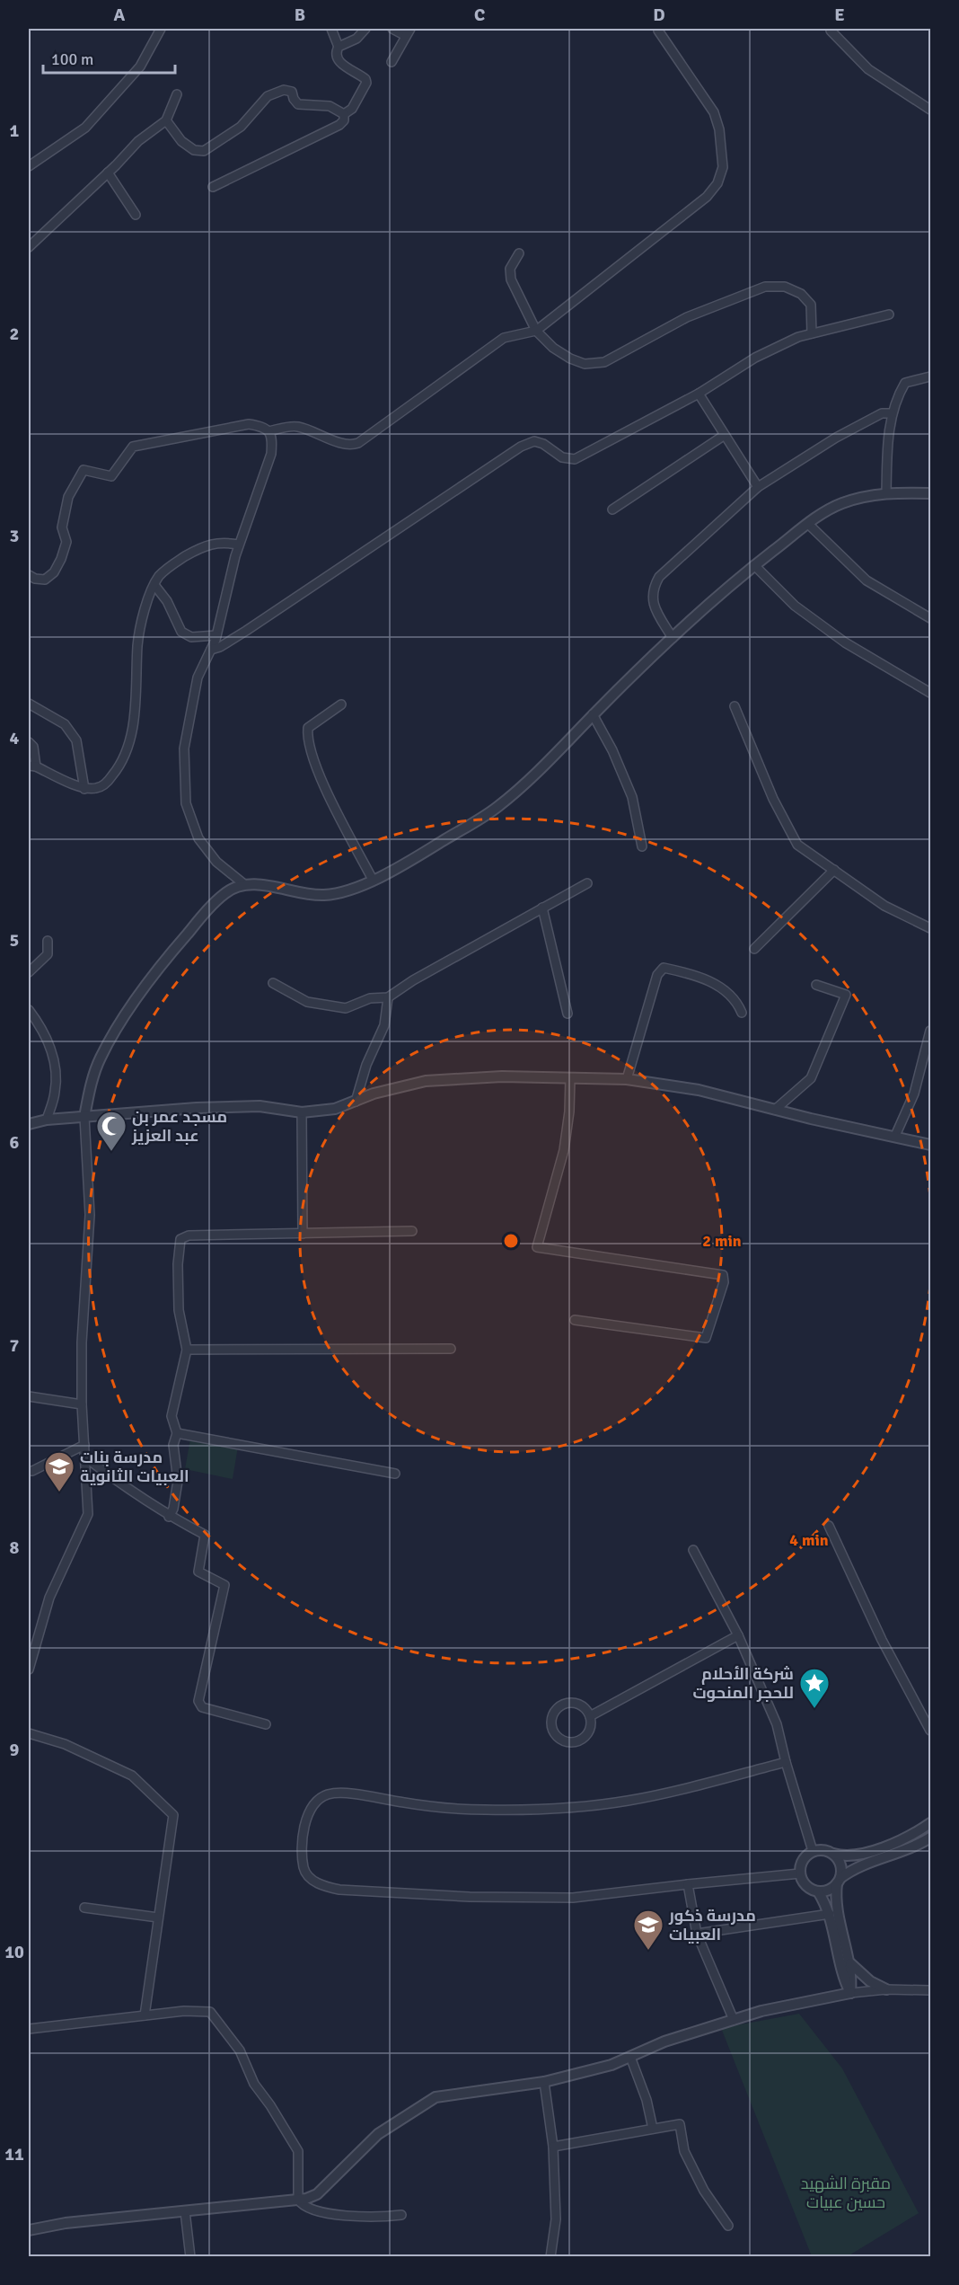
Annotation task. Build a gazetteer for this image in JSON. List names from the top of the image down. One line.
{"parks":["مقبرة الشهيد حسين عبيات"],"places":{"mosque":["مسجد عمر بن عبد العزيز"],"school or university":["مدرسة بنات العبيات الثانوية","مدرسة ذكور العبيات"],"place":["شركة الأحلام للحجر المنحوت"]},"scale_bar":"100 m","grid":{"columns":["A","B","C","D","E"],"rows":["1","2","3","4","5","6","7","8","9","10","11"]},"rings":["2 min","4 min"]}
